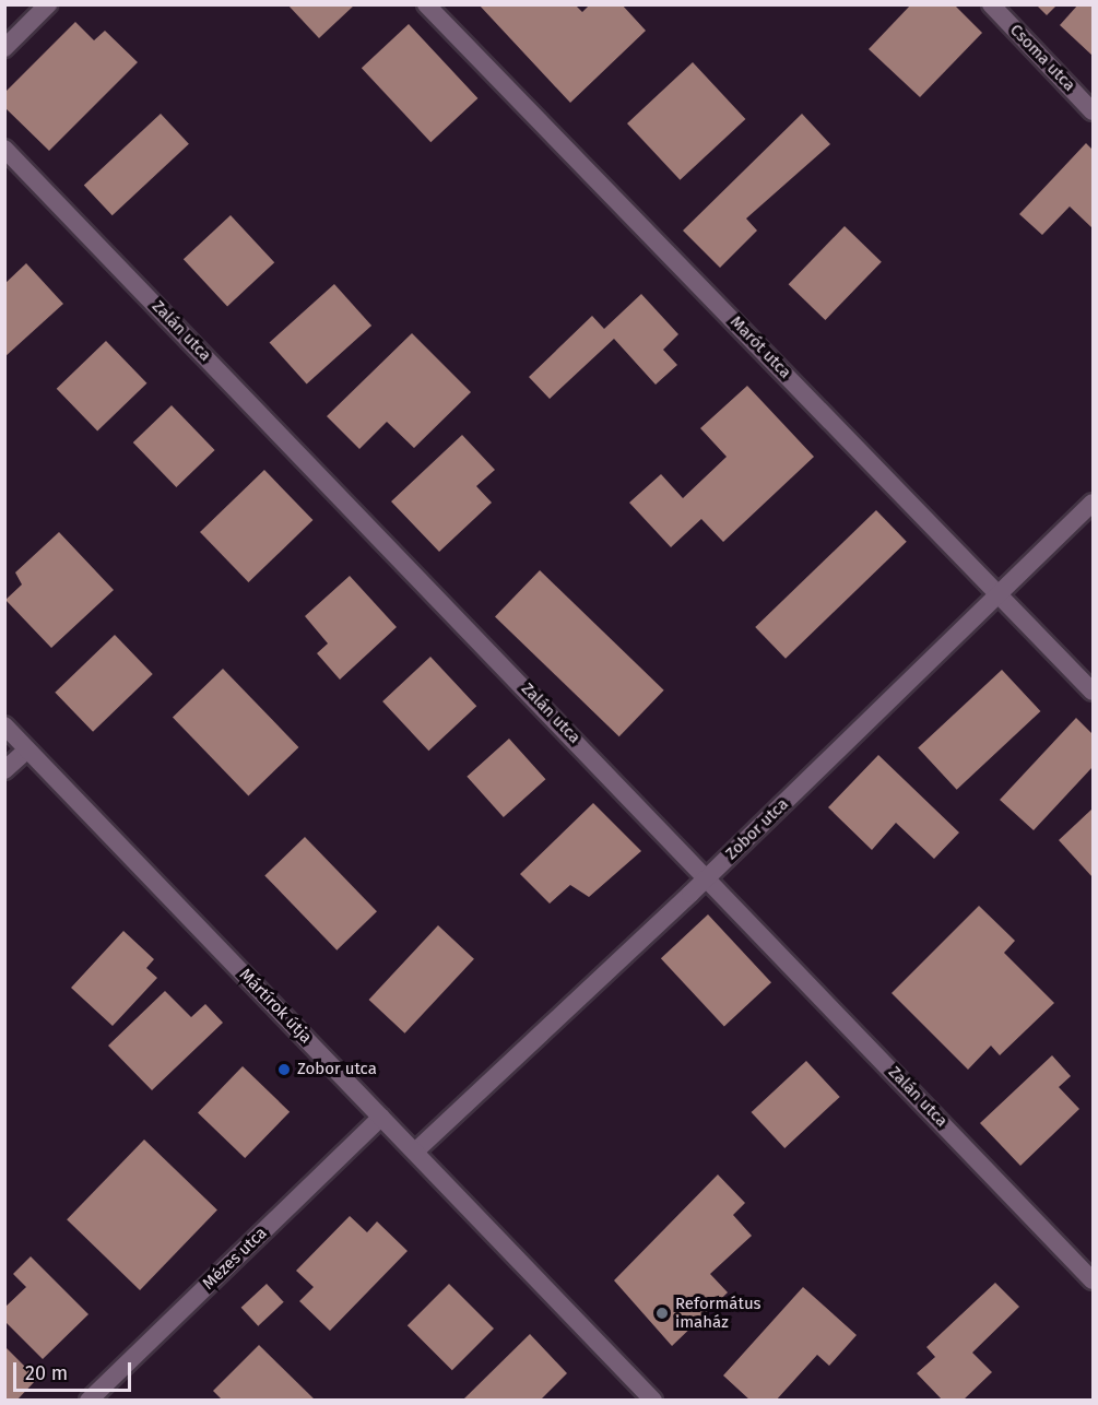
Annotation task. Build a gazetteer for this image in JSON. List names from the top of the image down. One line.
{"streets":{"street":["Csoma utca","Zalán utca","Marót utca","Zobor utca","Mártírok útja","Mézes utca"]},"crossings":[["Zalán utca","Zobor utca"],["Marót utca","Zobor utca"],["Zobor utca","Mártírok útja"],["Mártírok útja","Mézes utca"]],"places":["Zobor utca","Református imaház"],"scale_bar":"20 m"}
